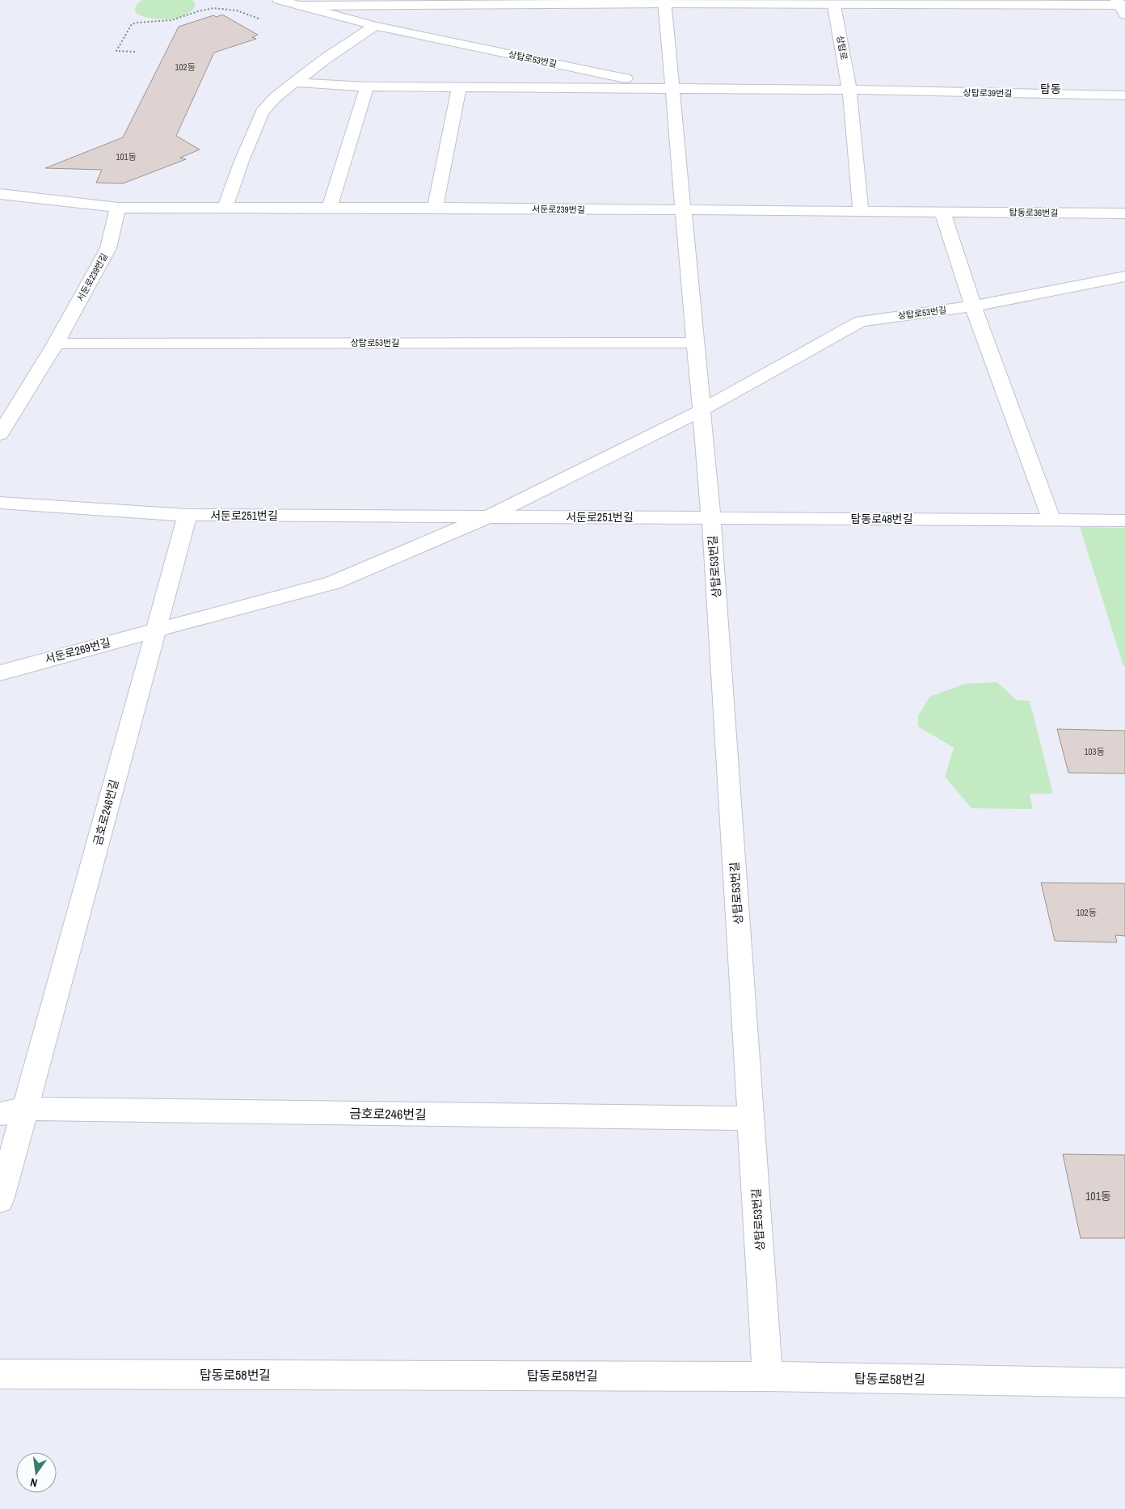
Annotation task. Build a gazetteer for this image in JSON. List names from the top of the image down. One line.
{"streets":{"street":["상탑로","상탑로53번길","상탑로39번길","서둔로239번길","탑동로36번길","서둔로251번길","탑동로48번길","서둔로269번길","금호로246번길","탑동로58번길"]},"crossings":[["상탑로","상탑로53번길"],["상탑로","상탑로39번길"],["상탑로53번길","상탑로39번길"],["상탑로53번길","서둔로239번길"],["상탑로53번길","탑동로36번길"],["상탑로53번길","서둔로251번길"],["상탑로53번길","탑동로48번길"],["상탑로53번길","금호로246번길"],["상탑로53번길","탑동로58번길"],["서둔로239번길","탑동로36번길"],["서둔로251번길","탑동로48번길"],["서둔로251번길","서둔로269번길"],["서둔로251번길","금호로246번길"],["서둔로269번길","금호로246번길"]],"districts":["탑동"],"house_numbers":["102동","101동","103동","102동","101동"],"north":"bottom"}
